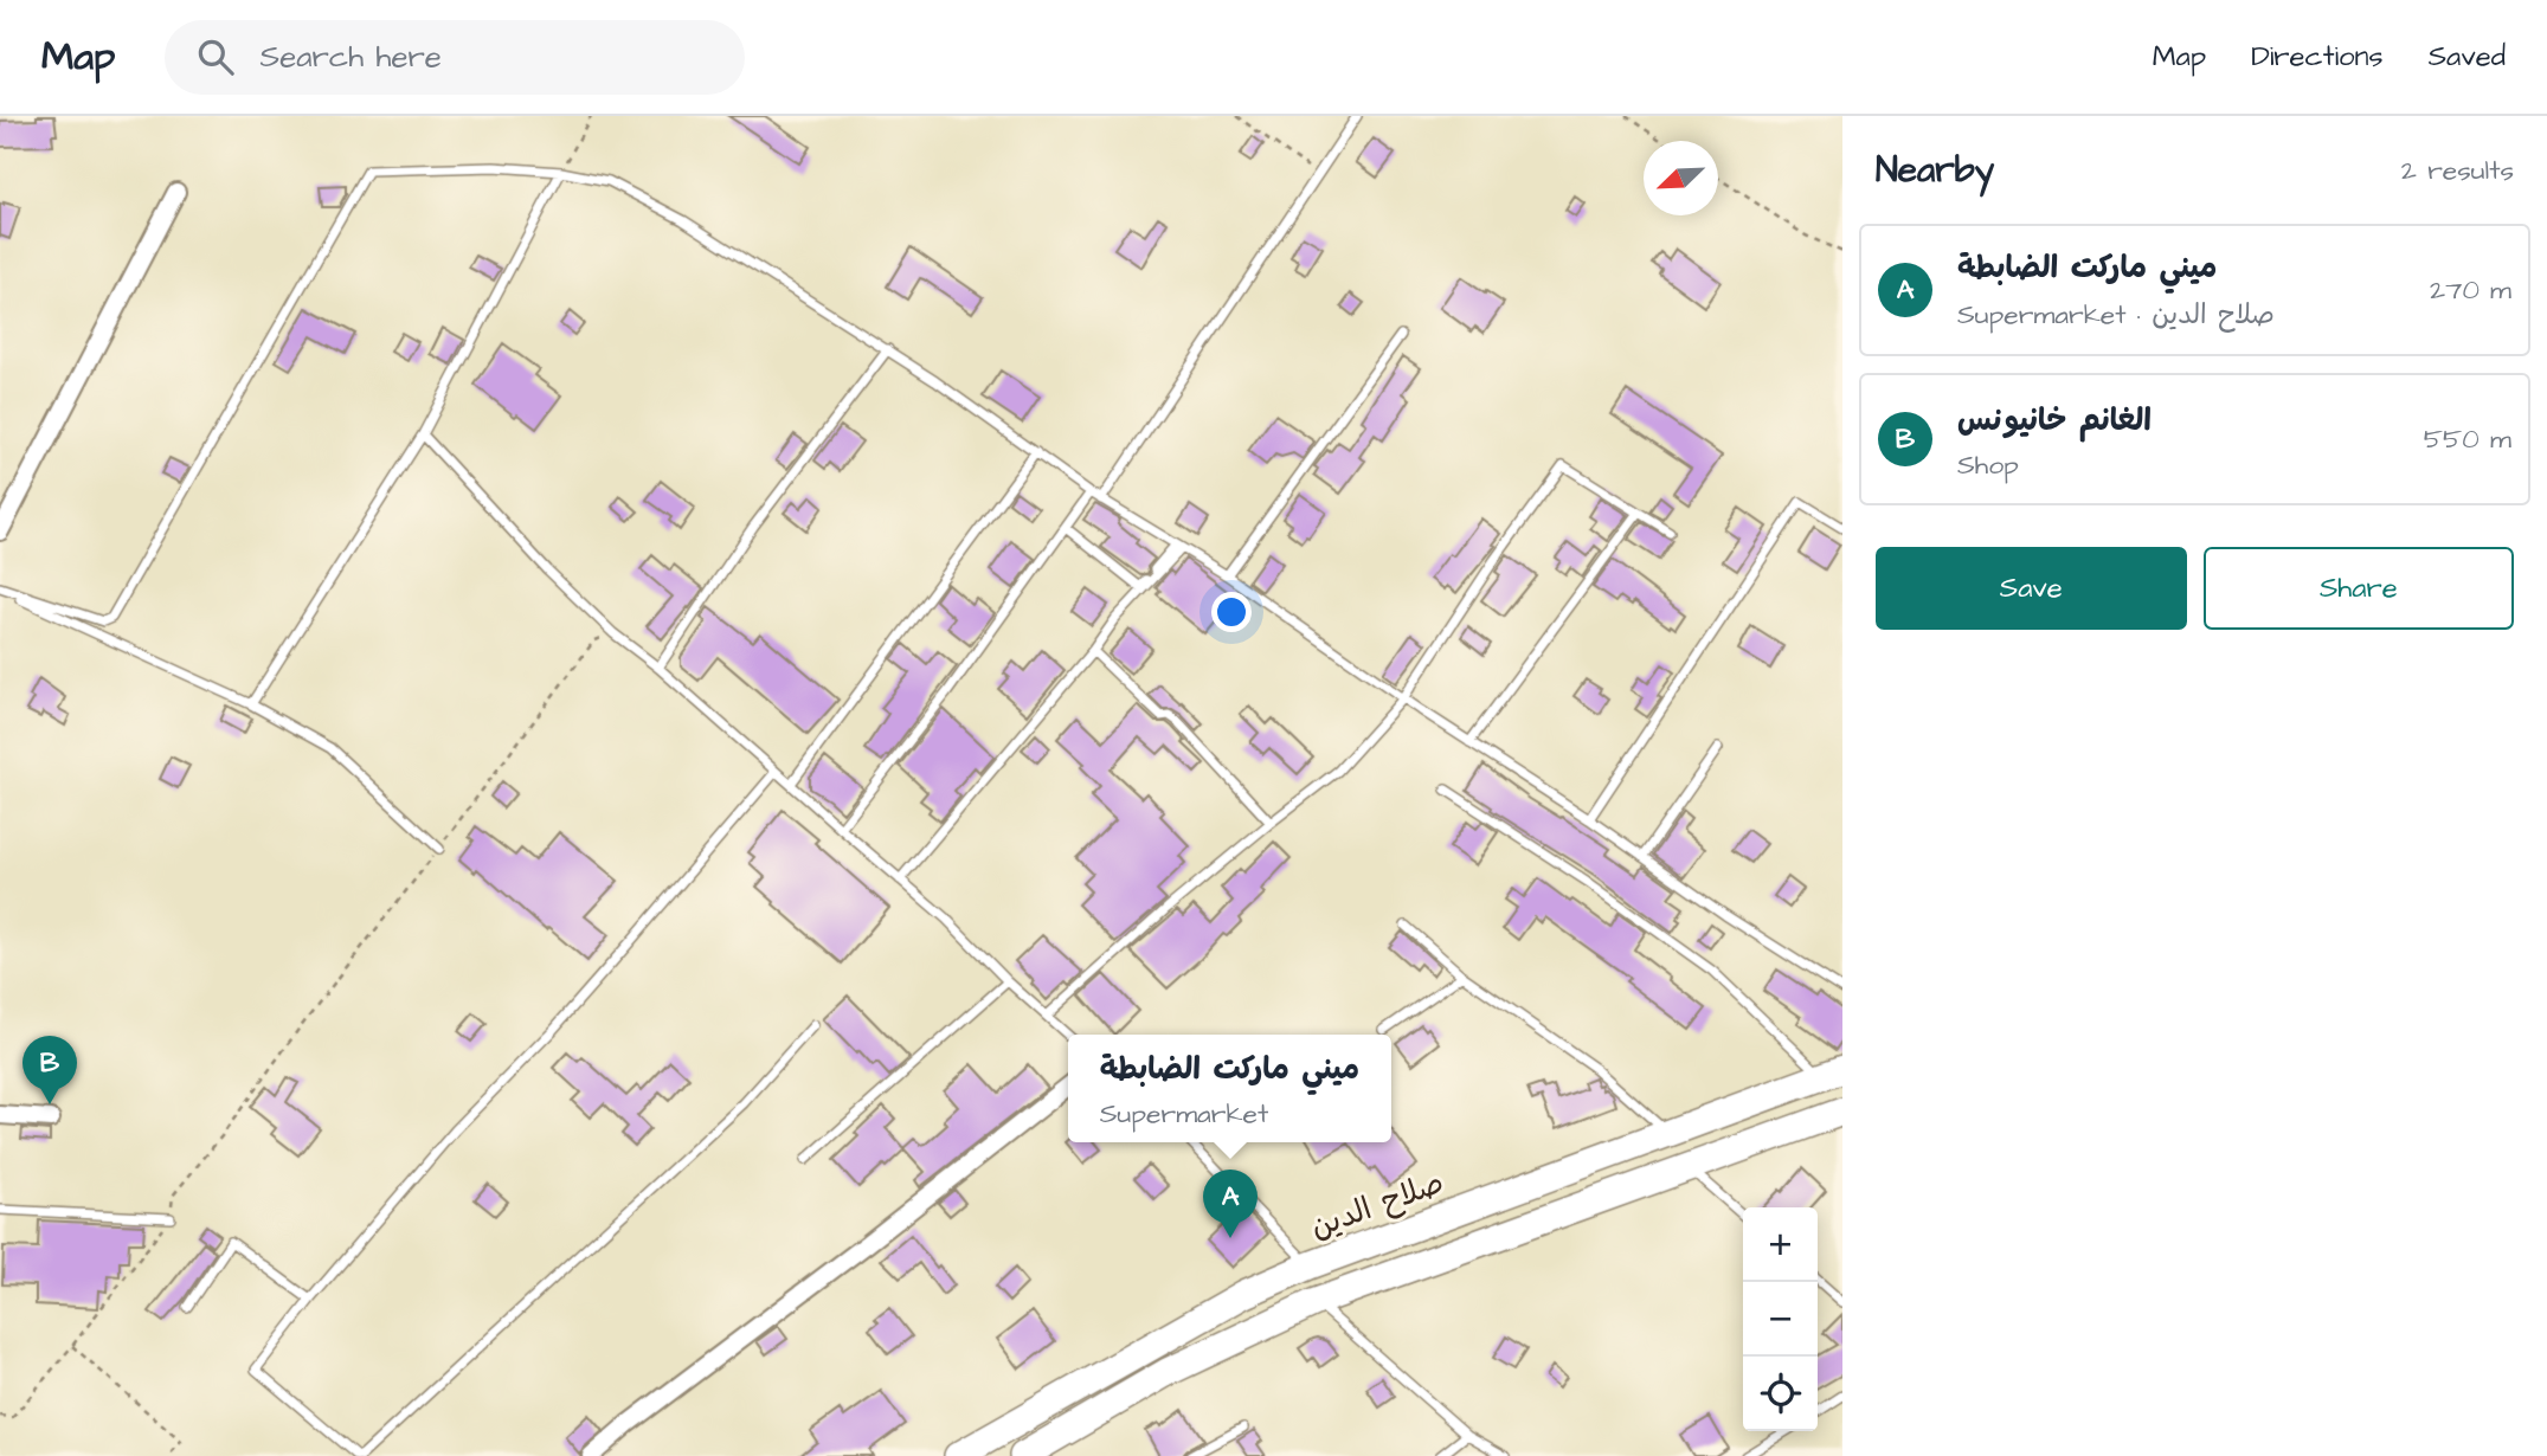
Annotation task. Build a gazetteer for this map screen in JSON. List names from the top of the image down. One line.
{"streets":{"highway":["صلاح الدين"]},"north":"bottom left","page":{"header":"Map","search":"Search here","nav":["Map","Directions","Saved"],"heading":["Nearby","2 results"],"list":[{"mark":"A","name":"ميني ماركت الضابطة","note":"Supermarket · صلاح الدين","value":"270 m"},{"mark":"B","name":"الغانم خانيونس","note":"Shop","value":"550 m"}],"buttons":["Save","Share"],"popup":["ميني ماركت الضابطة","Supermarket"],"pins":["B","A"],"map_buttons":["+","−"]}}
